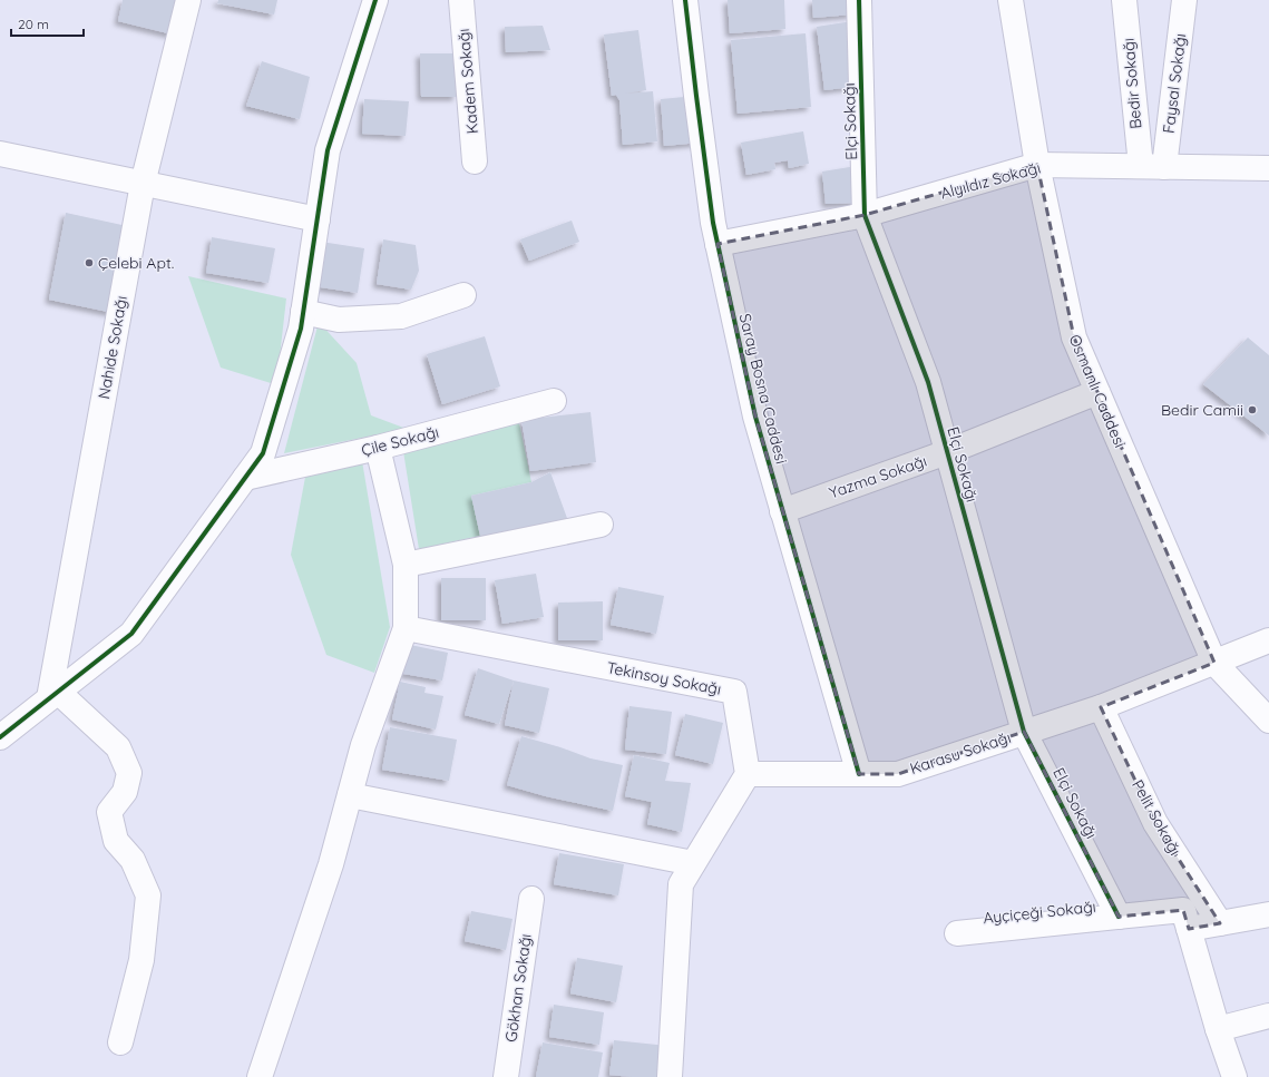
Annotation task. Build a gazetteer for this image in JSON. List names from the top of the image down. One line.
{"streets":{"street":["Kadem Sokağı","Bedir Sokağı","Faysal Sokağı","Elçi Sokağı","Alyıldız Sokağı","Nahide Sokağı","Saray Bosna Caddesi","Osmanlı Caddesi","Çile Sokağı","Yazma Sokağı","Tekinsoy Sokağı","Karasu Sokağı","Pelit Sokağı","Ayçiçeği Sokağı","Gökhan Sokağı"]},"crossings":[["Bedir Sokağı","Alyıldız Sokağı"],["Faysal Sokağı","Alyıldız Sokağı"],["Elçi Sokağı","Alyıldız Sokağı"],["Elçi Sokağı","Yazma Sokağı"],["Elçi Sokağı","Karasu Sokağı"],["Elçi Sokağı","Ayçiçeği Sokağı"],["Alyıldız Sokağı","Saray Bosna Caddesi"],["Alyıldız Sokağı","Osmanlı Caddesi"],["Saray Bosna Caddesi","Yazma Sokağı"],["Saray Bosna Caddesi","Karasu Sokağı"],["Osmanlı Caddesi","Yazma Sokağı"],["Osmanlı Caddesi","Karasu Sokağı"],["Tekinsoy Sokağı","Karasu Sokağı"],["Karasu Sokağı","Pelit Sokağı"]],"places":["Çelebi Apt.","Bedir Camii"],"scale_bar":"20 m"}
